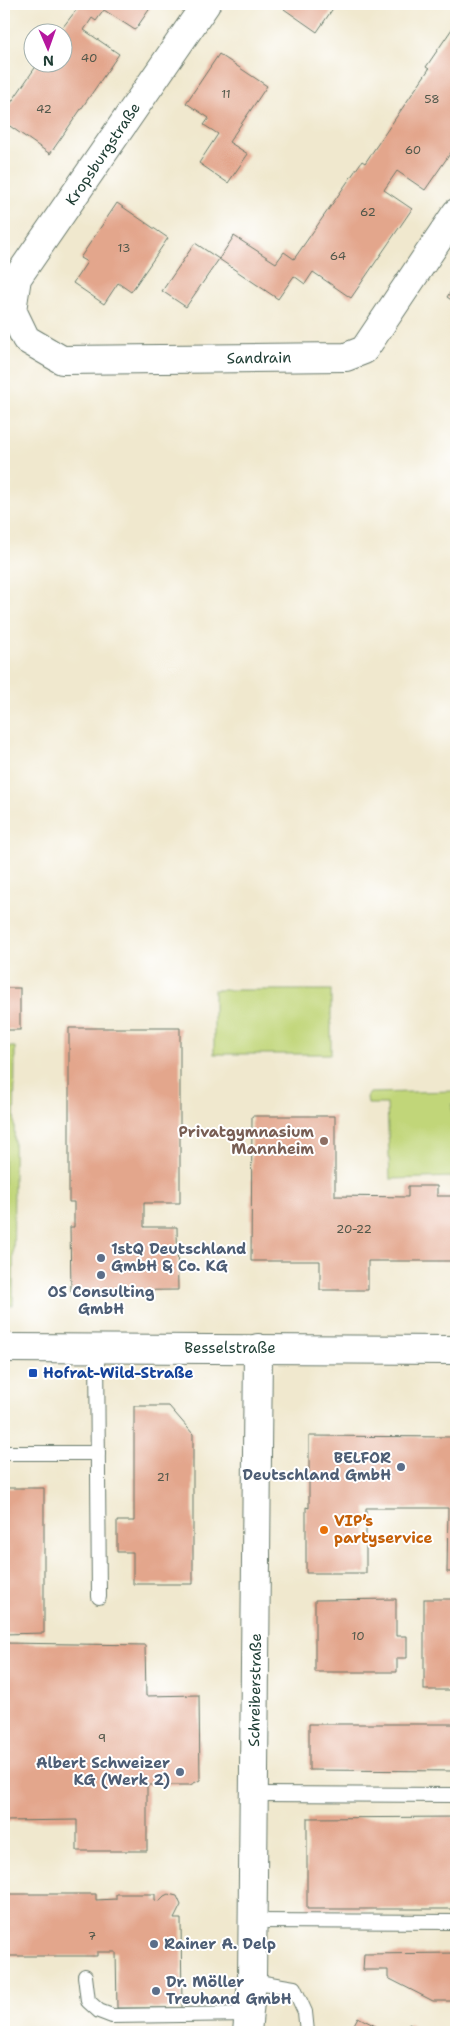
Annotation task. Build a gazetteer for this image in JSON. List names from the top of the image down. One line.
{"streets":{"street":["Kropsburgstraße","Sandrain","Besselstraße","Schreiberstraße"]},"crossings":[["Kropsburgstraße","Sandrain"],["Besselstraße","Schreiberstraße"]],"places":{"other":["Privatgymnasium Mannheim","1stQ Deutschland GmbH & Co. KG","OS Consulting GmbH","BELFOR Deutschland GmbH","VIP’s partyservice","Albert Schweizer KG (Werk 2)","Rainer A. Delp","Dr. Möller Treuhand GmbH"],"transit":["Hofrat-Wild-Straße"]},"house_numbers":["40","11","58","42","60","62","13","64","20-22","21","10","9","7"],"north":"bottom"}
